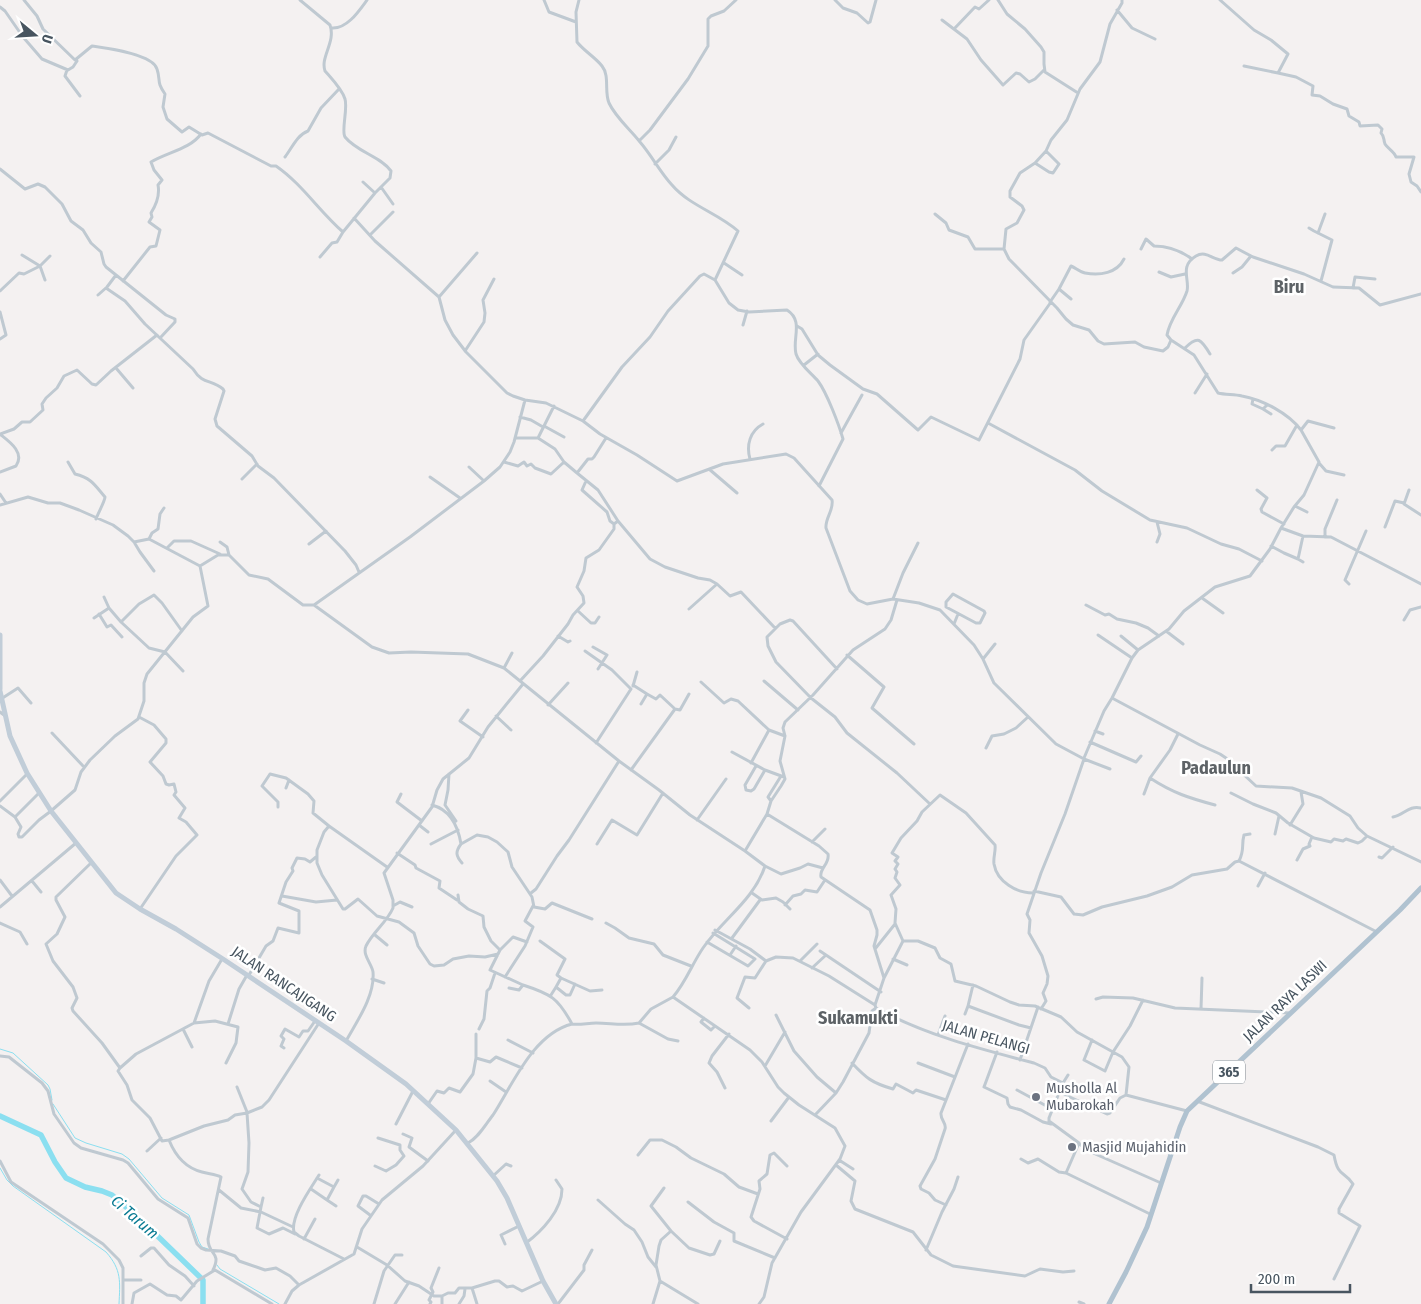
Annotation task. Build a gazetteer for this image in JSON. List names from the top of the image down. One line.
{"streets":{"main road":["JALAN RANCAJIGANG","JALAN RAYA LASWI","365"],"street":["JALAN PELANGI"]},"districts":["Biru","Padaulun","Sukamukti"],"water":["Ci Tarum"],"places":["Musholla Al Mubarokah","Masjid Mujahidin"],"scale_bar":"200 m","north":"right"}
